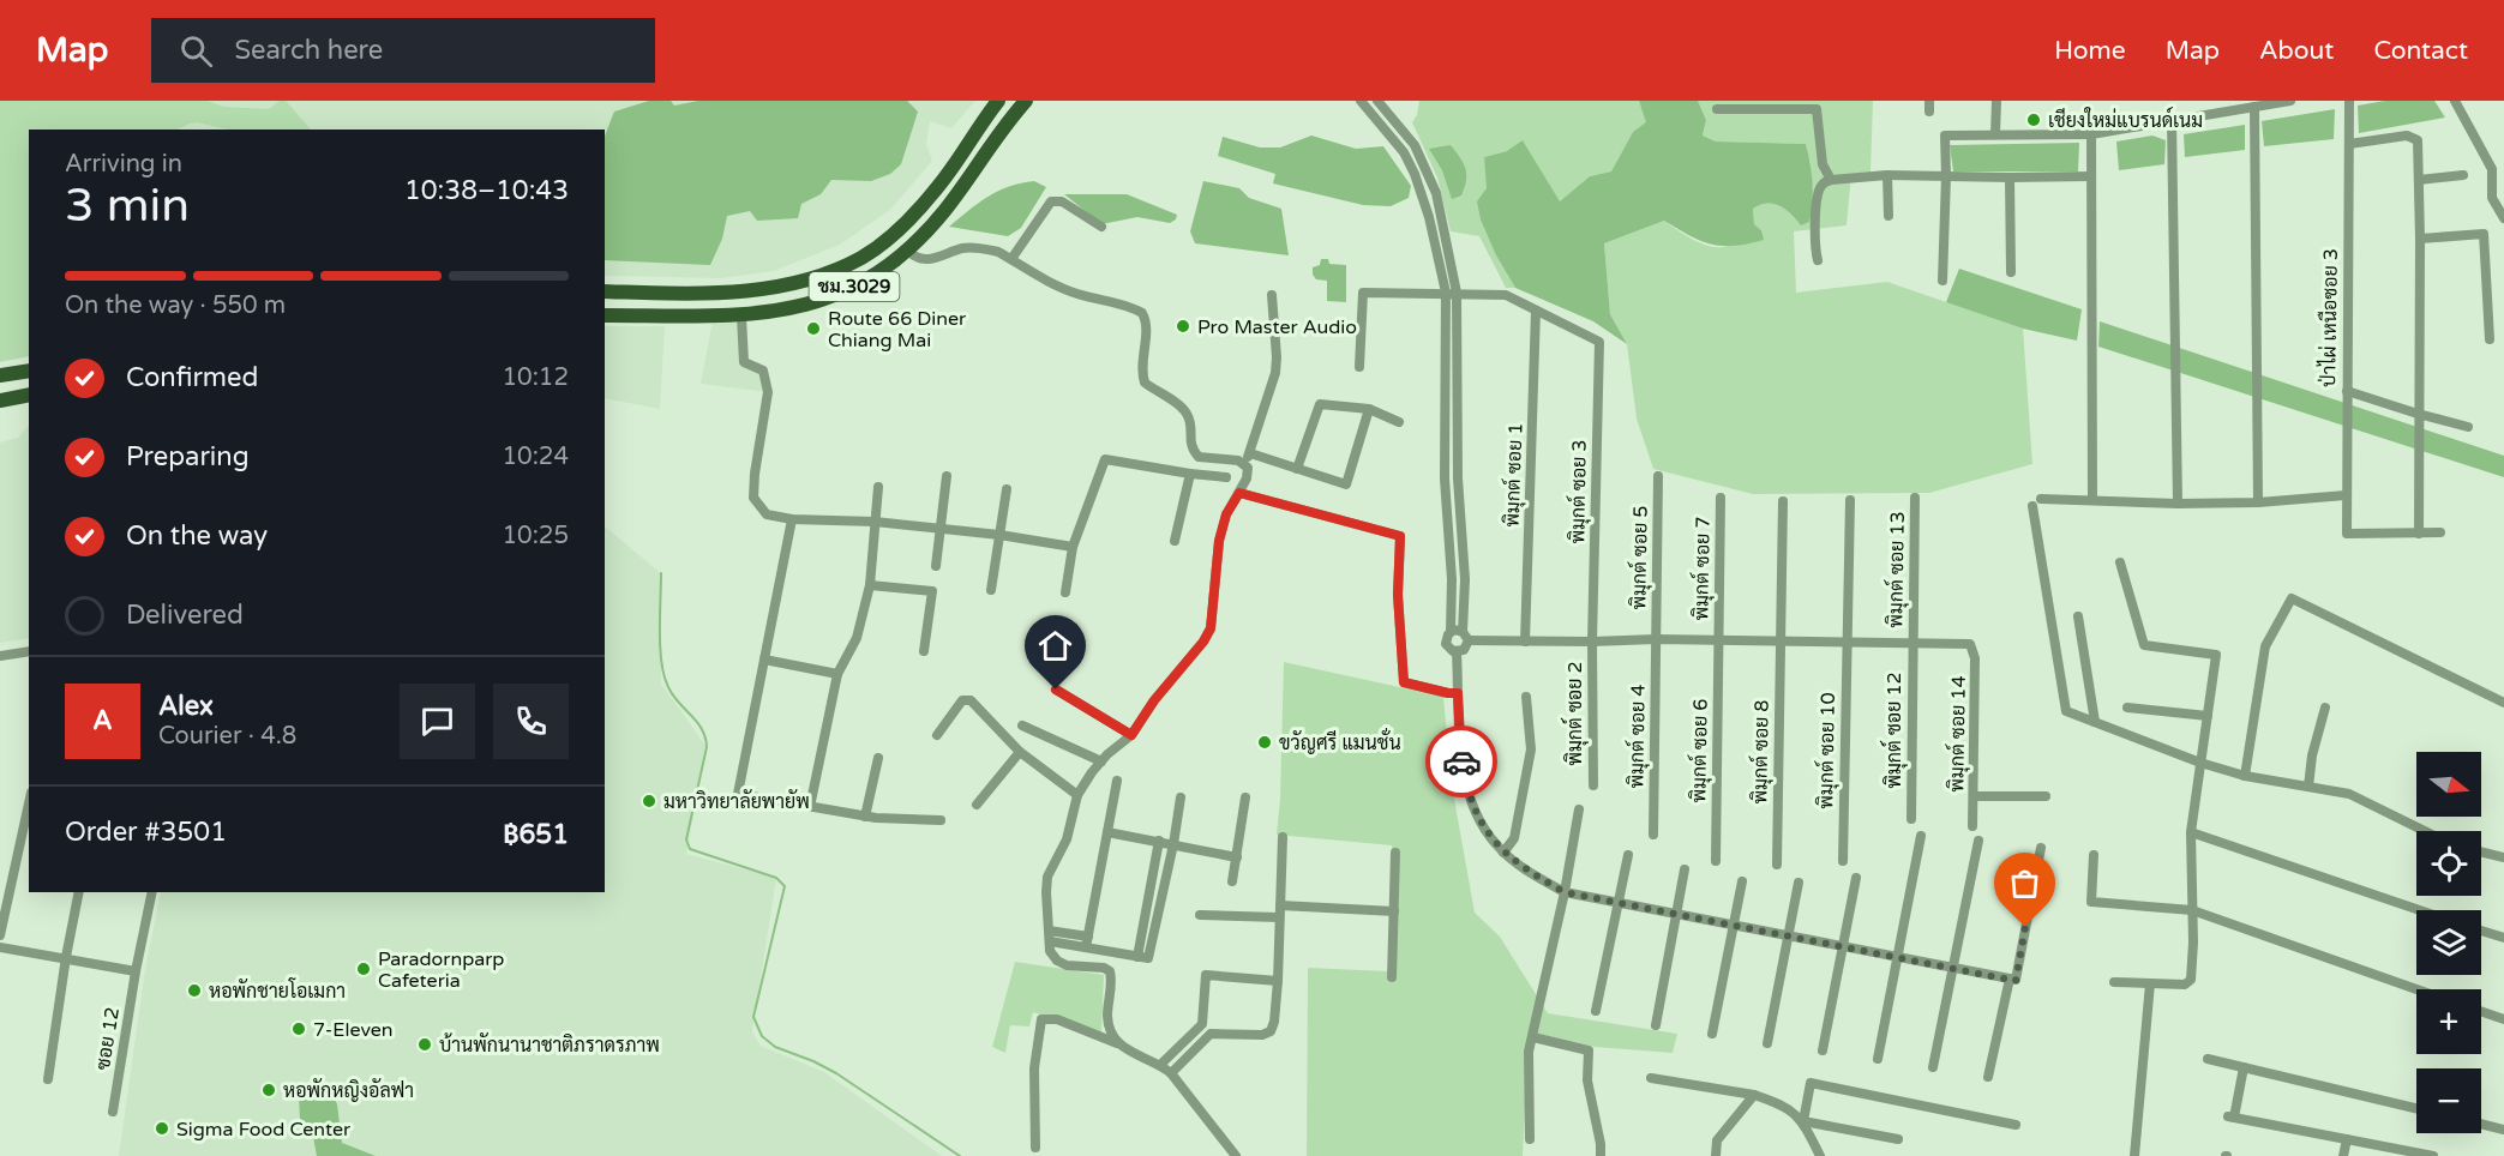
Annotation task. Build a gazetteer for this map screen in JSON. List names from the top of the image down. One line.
{"streets":{"main road":["ชม.3029"],"street":["ป่าไผ่ เหนือซอย 3","พิมุกต์ ซอย 1","พิมุกต์ ซอย 3","พิมุกต์ ซอย 5","พิมุกต์ ซอย 7","พิมุกต์ ซอย 13","พิมุกต์ ซอย 2","พิมุกต์ ซอย 12","พิมุกต์ ซอย 14","พิมุกต์ ซอย 4","พิมุกต์ ซอย 6","พิมุกต์ ซอย 10","พิมุกต์ ซอย 8","ซอย 12"]},"crossings":[["พิมุกต์ ซอย 1","พิมุกต์ ซอย 3"],["พิมุกต์ ซอย 3","พิมุกต์ ซอย 2"],["พิมุกต์ ซอย 5","พิมุกต์ ซอย 4"],["พิมุกต์ ซอย 7","พิมุกต์ ซอย 6"],["พิมุกต์ ซอย 13","พิมุกต์ ซอย 12"],["พิมุกต์ ซอย 13","พิมุกต์ ซอย 14"],["พิมุกต์ ซอย 12","พิมุกต์ ซอย 14"]],"places":["เชียงใหม่แบรนด์เนม","Pro Master Audio","Route 66 Diner Chiang Mai","ขวัญศรี แมนชั่น","มหาวิทยาลัยพายัพ","Paradornparp Cafeteria","หอพักชายโอเมกา","7-Eleven","บ้านพักนานาชาติภราดรภาพ","หอพักหญิงอัลฟา","Sigma Food Center"],"north":"right","page":{"header":"Map","search":"Search here","nav":["Home","Map","About","Contact"],"heading":["3 min","Arriving in","10:38–10:43"],"panel":["Alex","Courier · 4.8","Order #3501","฿651"],"bar":"On the way · 550 m","list":[["Confirmed","10:12"],["Preparing","10:24"],["On the way","10:25"],"Delivered"],"round":"A","map_buttons":["+","−"]}}
